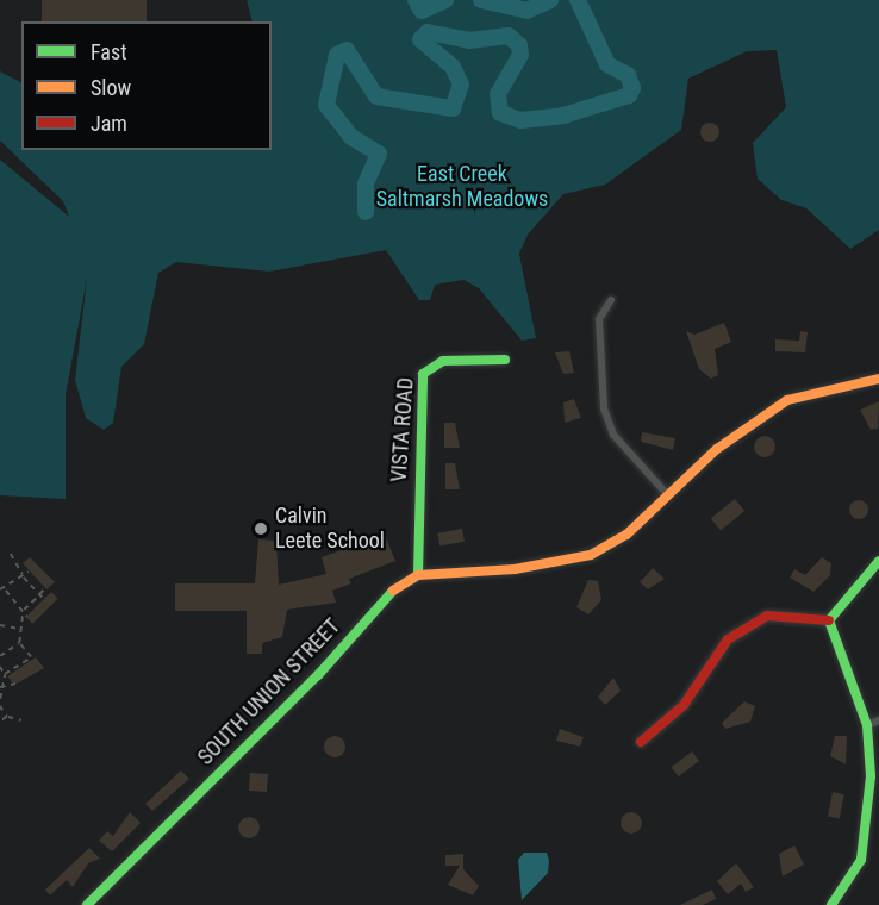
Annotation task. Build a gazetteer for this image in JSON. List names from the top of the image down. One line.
{"streets":{"street":["VISTA ROAD","SOUTH UNION STREET"]},"crossings":[["VISTA ROAD","SOUTH UNION STREET"]],"parks":["East Creek Saltmarsh Meadows"],"places":["Calvin Leete School"],"legend":["Fast","Slow","Jam"]}
